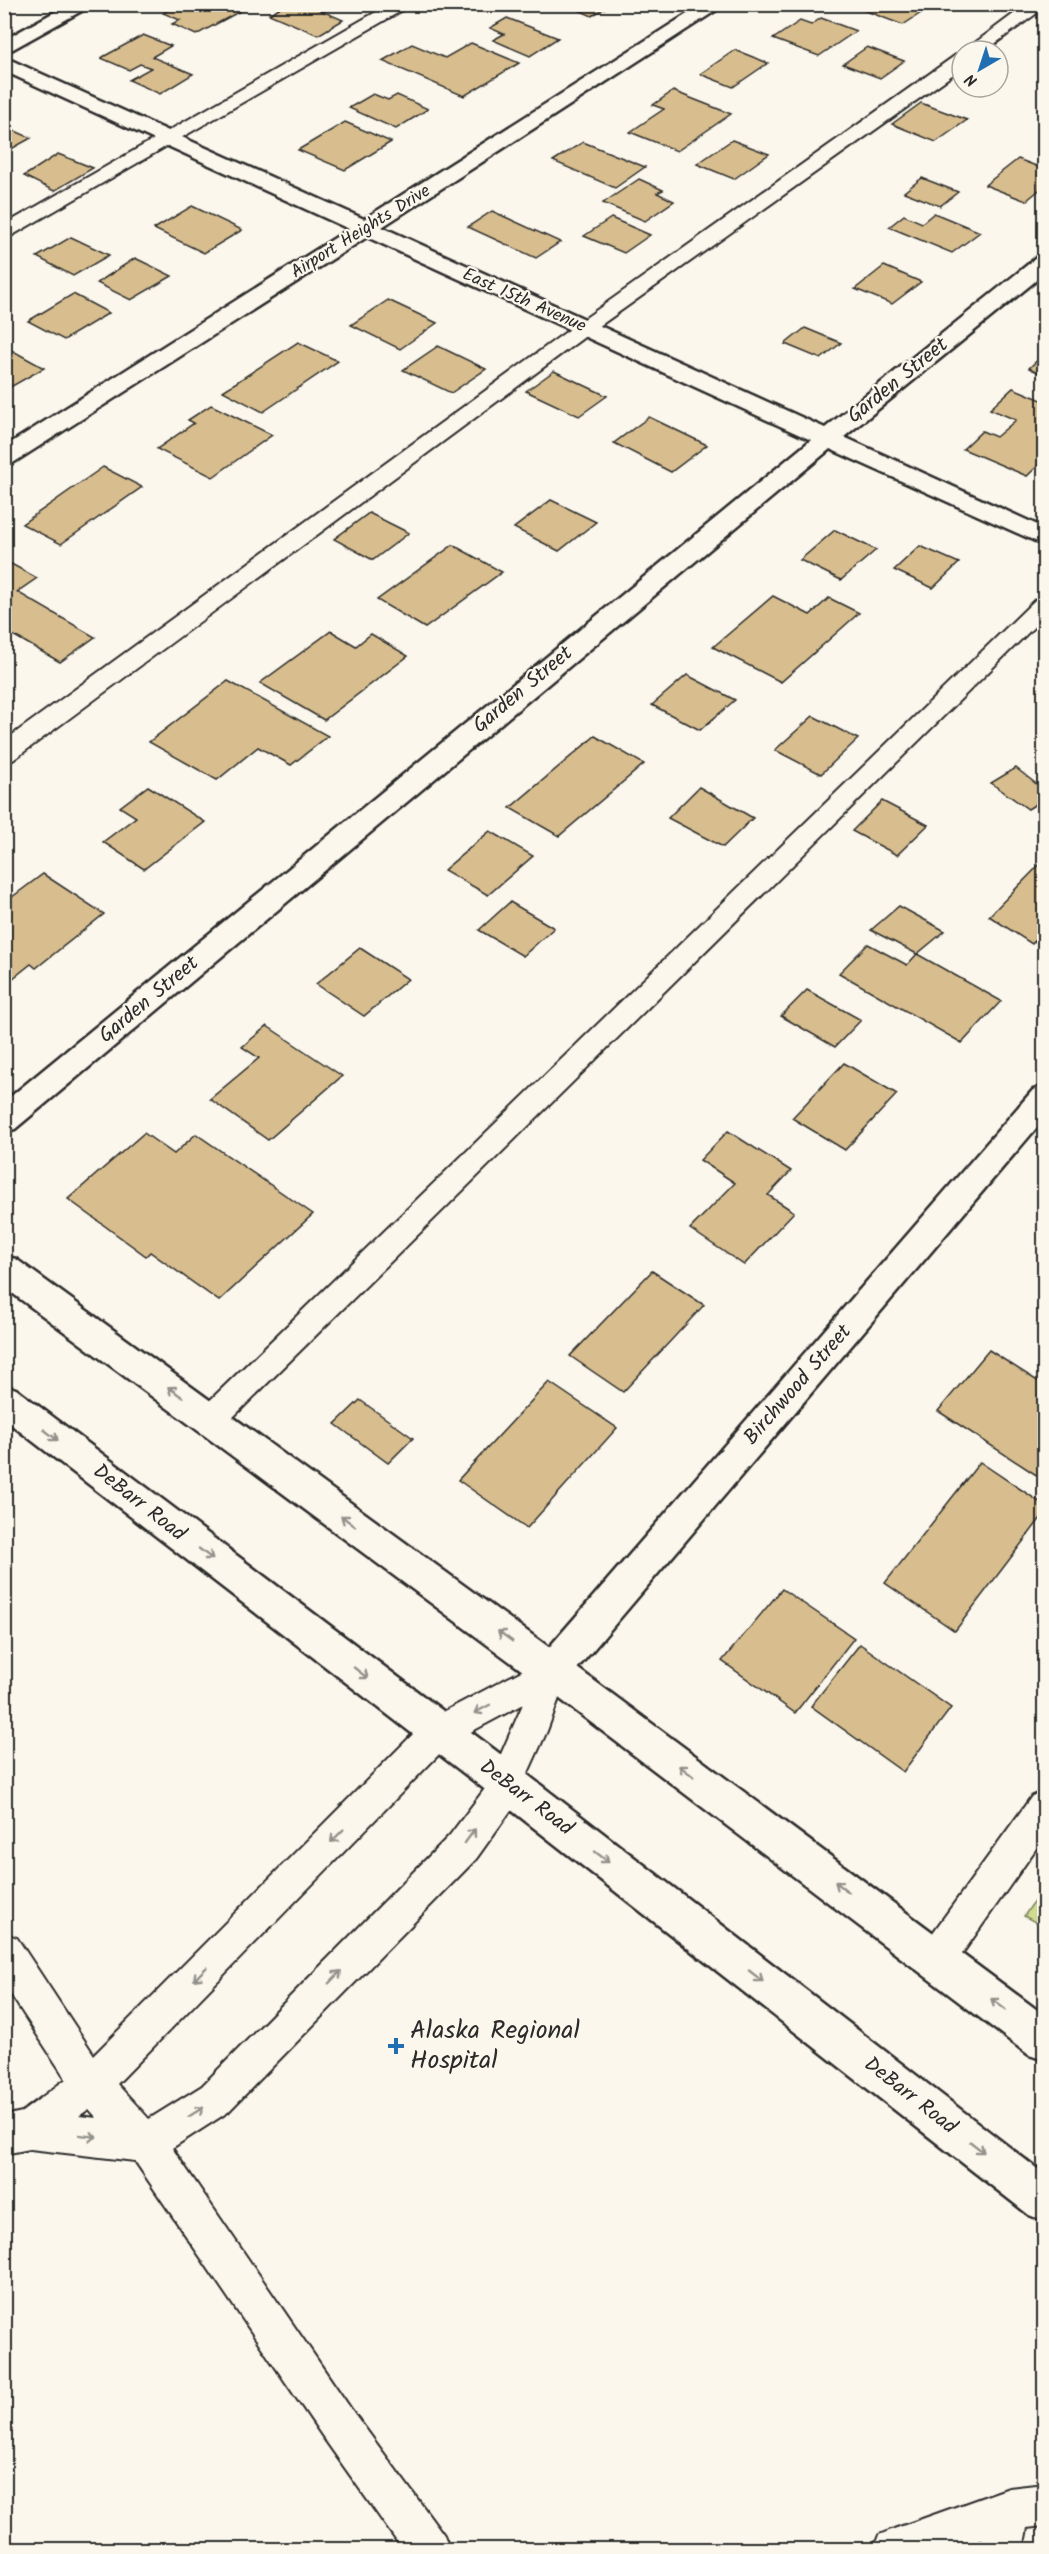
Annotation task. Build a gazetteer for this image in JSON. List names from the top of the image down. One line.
{"streets":{"street":["Airport Heights Drive","East 15th Avenue","Garden Street","Birchwood Street","DeBarr Road"]},"crossings":[["Airport Heights Drive","East 15th Avenue"],["East 15th Avenue","Garden Street"]],"places":{"health":["Alaska Regional Hospital"]},"north":"bottom left"}
